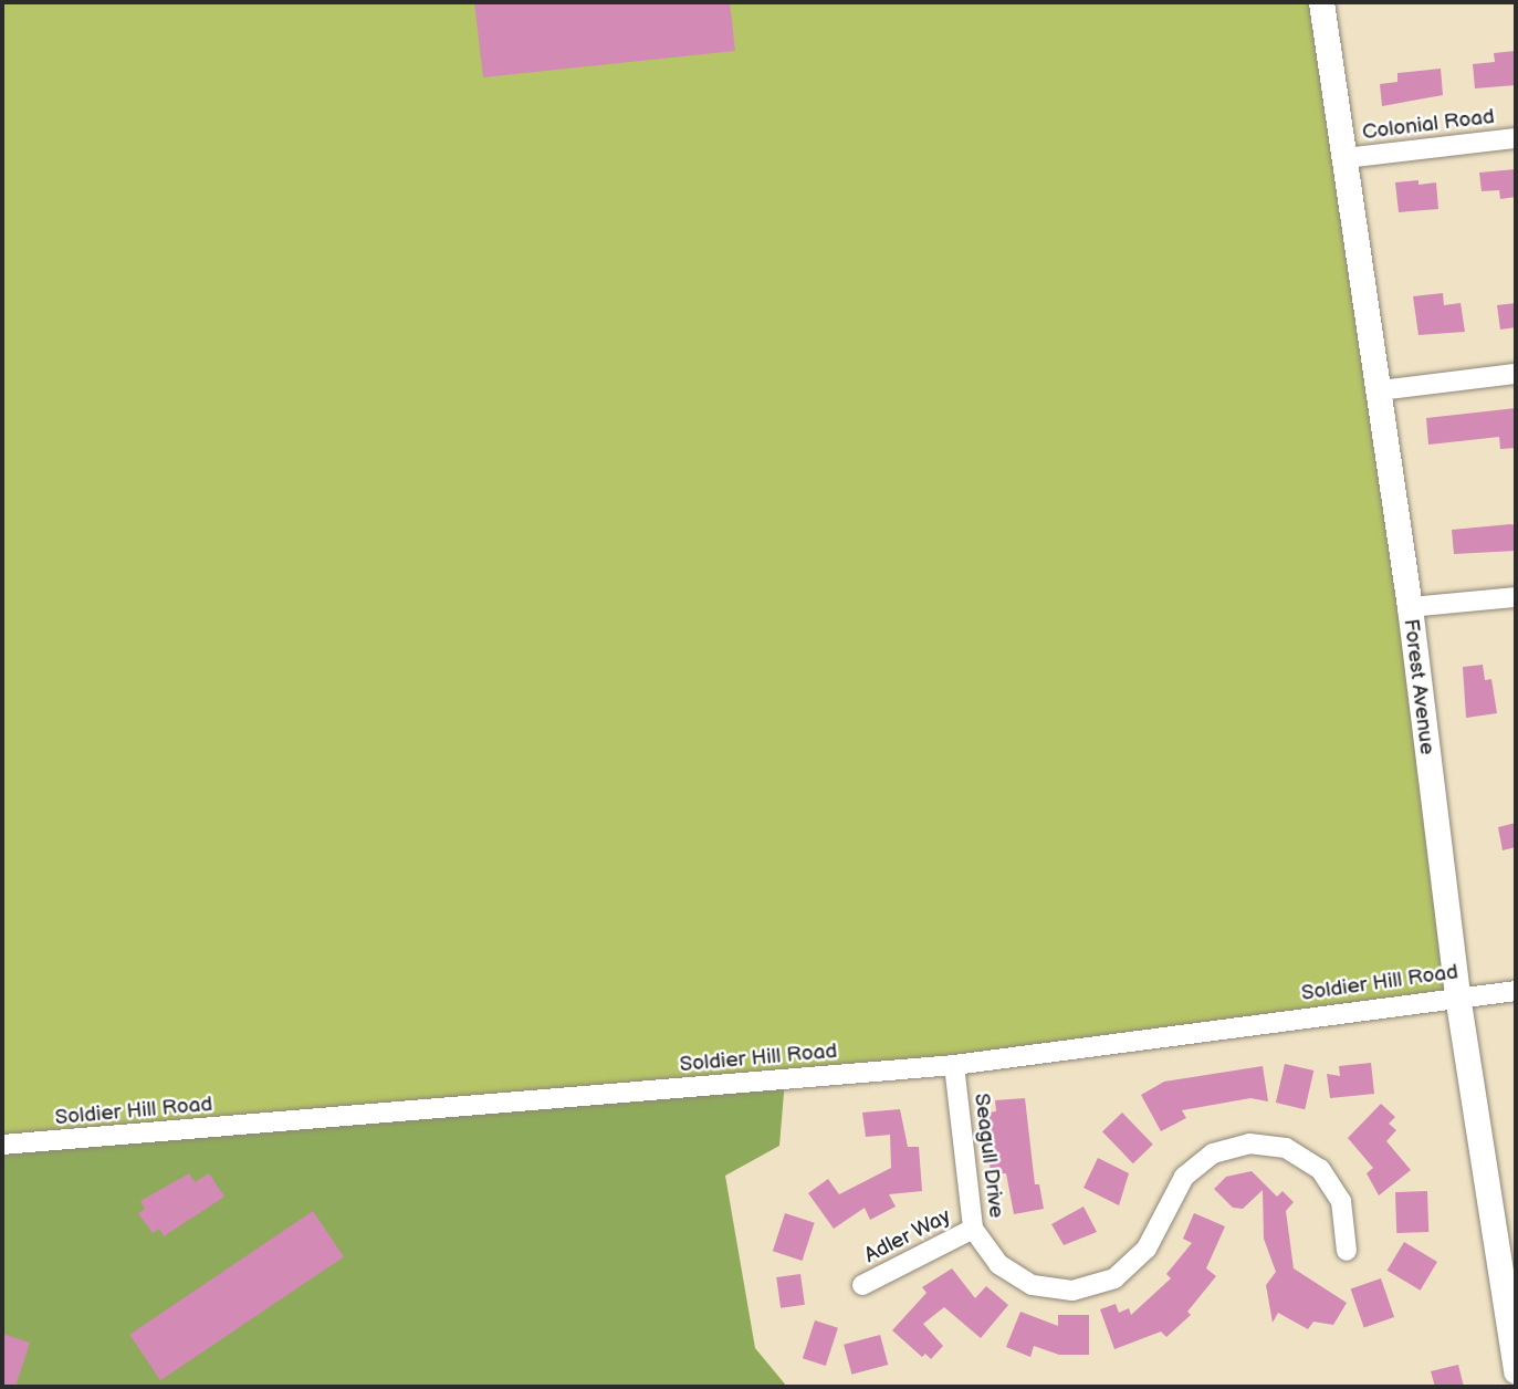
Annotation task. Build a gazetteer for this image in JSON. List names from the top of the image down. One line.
{"streets":{"main road":["Forest Avenue"],"street":["Colonial Road","Soldier Hill Road","Seagull Drive","Adler Way"]},"crossings":[["Colonial Road","Forest Avenue"],["Forest Avenue","Soldier Hill Road"],["Soldier Hill Road","Seagull Drive"],["Seagull Drive","Adler Way"]]}
